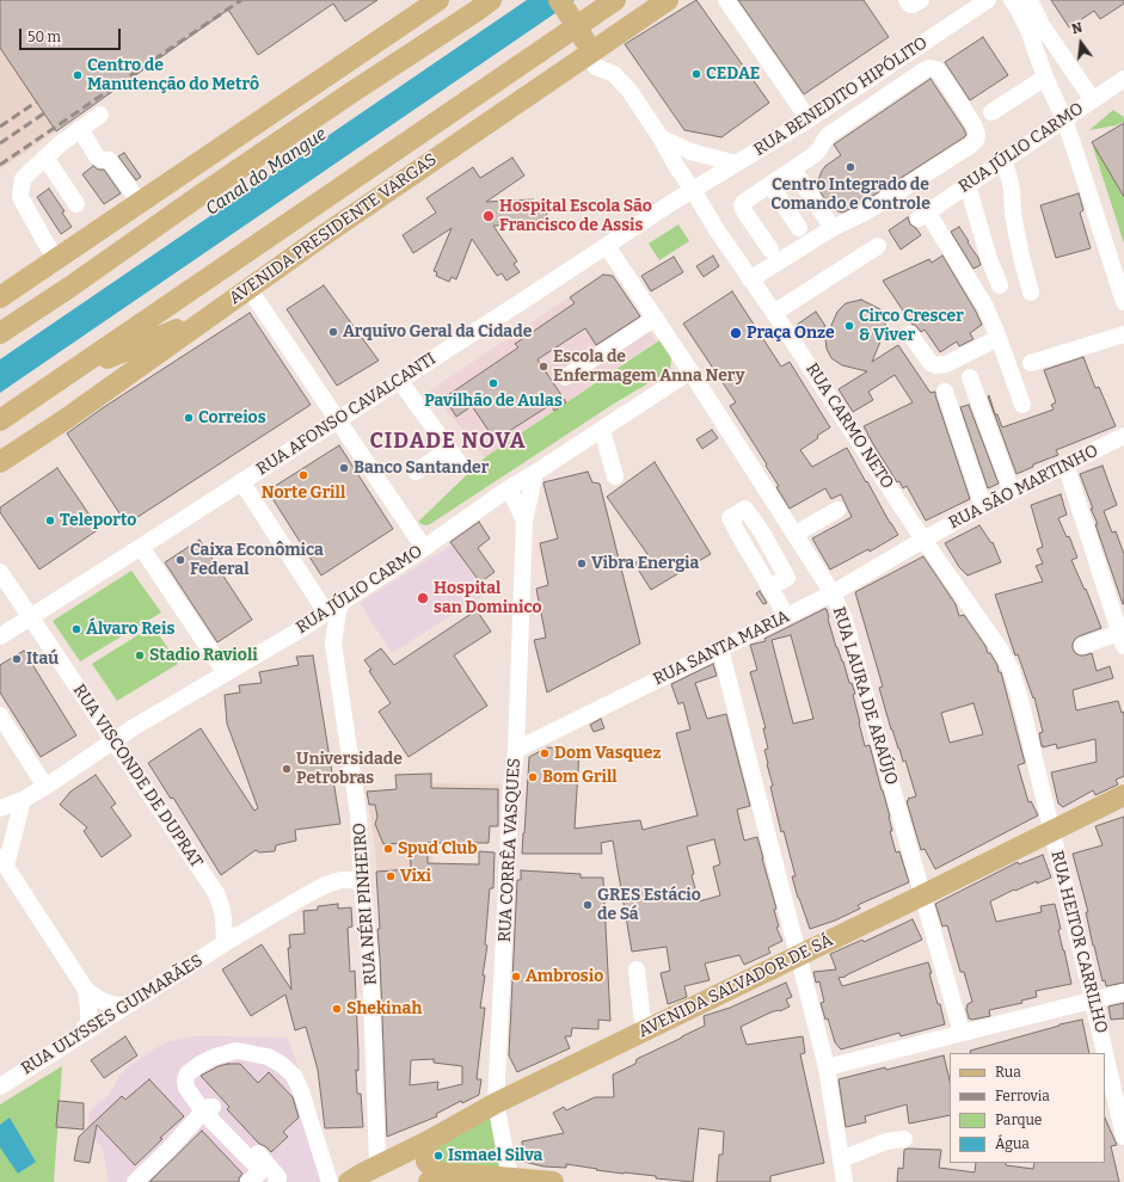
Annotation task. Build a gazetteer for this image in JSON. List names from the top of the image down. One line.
{"streets":{"main road":["AVENIDA PRESIDENTE VARGAS","AVENIDA SALVADOR DE SÁ"],"street":["RUA BENEDITO HIPÓLITO","RUA JÚLIO CARMO","RUA AFONSO CAVALCANTI","RUA CARMO NETO","RUA SÃO MARTINHO","RUA SANTA MARIA","RUA LAURA DE ARAÚJO","RUA VISCONDE DE DUPRAT","RUA CORRÊA VASQUES","RUA NÉRI PINHEIRO","RUA HEITOR CARRILHO","RUA ULYSSES GUIMARÃES"]},"crossings":[["RUA BENEDITO HIPÓLITO","RUA AFONSO CAVALCANTI"],["RUA BENEDITO HIPÓLITO","RUA CARMO NETO"],["RUA JÚLIO CARMO","RUA LAURA DE ARAÚJO"],["RUA JÚLIO CARMO","RUA VISCONDE DE DUPRAT"],["RUA JÚLIO CARMO","RUA CORRÊA VASQUES"],["RUA JÚLIO CARMO","RUA NÉRI PINHEIRO"],["AVENIDA PRESIDENTE VARGAS","RUA CARMO NETO"],["RUA AFONSO CAVALCANTI","RUA CARMO NETO"],["RUA AFONSO CAVALCANTI","RUA LAURA DE ARAÚJO"],["RUA AFONSO CAVALCANTI","RUA VISCONDE DE DUPRAT"],["RUA CARMO NETO","RUA SÃO MARTINHO"],["RUA CARMO NETO","RUA SANTA MARIA"],["RUA CARMO NETO","RUA HEITOR CARRILHO"],["RUA CARMO NETO","AVENIDA SALVADOR DE SÁ"],["RUA SÃO MARTINHO","RUA SANTA MARIA"],["RUA SANTA MARIA","RUA LAURA DE ARAÚJO"],["RUA SANTA MARIA","RUA CORRÊA VASQUES"],["RUA LAURA DE ARAÚJO","AVENIDA SALVADOR DE SÁ"],["RUA VISCONDE DE DUPRAT","RUA ULYSSES GUIMARÃES"],["RUA CORRÊA VASQUES","AVENIDA SALVADOR DE SÁ"],["RUA NÉRI PINHEIRO","AVENIDA SALVADOR DE SÁ"],["RUA NÉRI PINHEIRO","RUA ULYSSES GUIMARÃES"],["RUA HEITOR CARRILHO","AVENIDA SALVADOR DE SÁ"]],"districts":["CIDADE NOVA"],"water":["Canal do Mangue"],"places":["CEDAE","Centro de Manutenção do Metrô","Centro Integrado de Comando e Controle","Hospital Escola São Francisco de Assis","Circo Crescer & Viver","Arquivo Geral da Cidade","Praça Onze","Escola de Enfermagem Anna Nery","Pavilhão de Aulas","Correios","Banco Santander","Norte Grill","Teleporto","Caixa Econômica Federal","Vibra Energia","Hospital san Dominico","Álvaro Reis","Stadio Ravioli","Itaú","Dom Vasquez","Universidade Petrobras","Bom Grill","Spud Club","Vixi","GRES Estácio de Sá","Ambrosio","Shekinah","Ismael Silva"],"legend":["Rua","Ferrovia","Parque","Água"],"scale_bar":"50 m","north":"top"}
